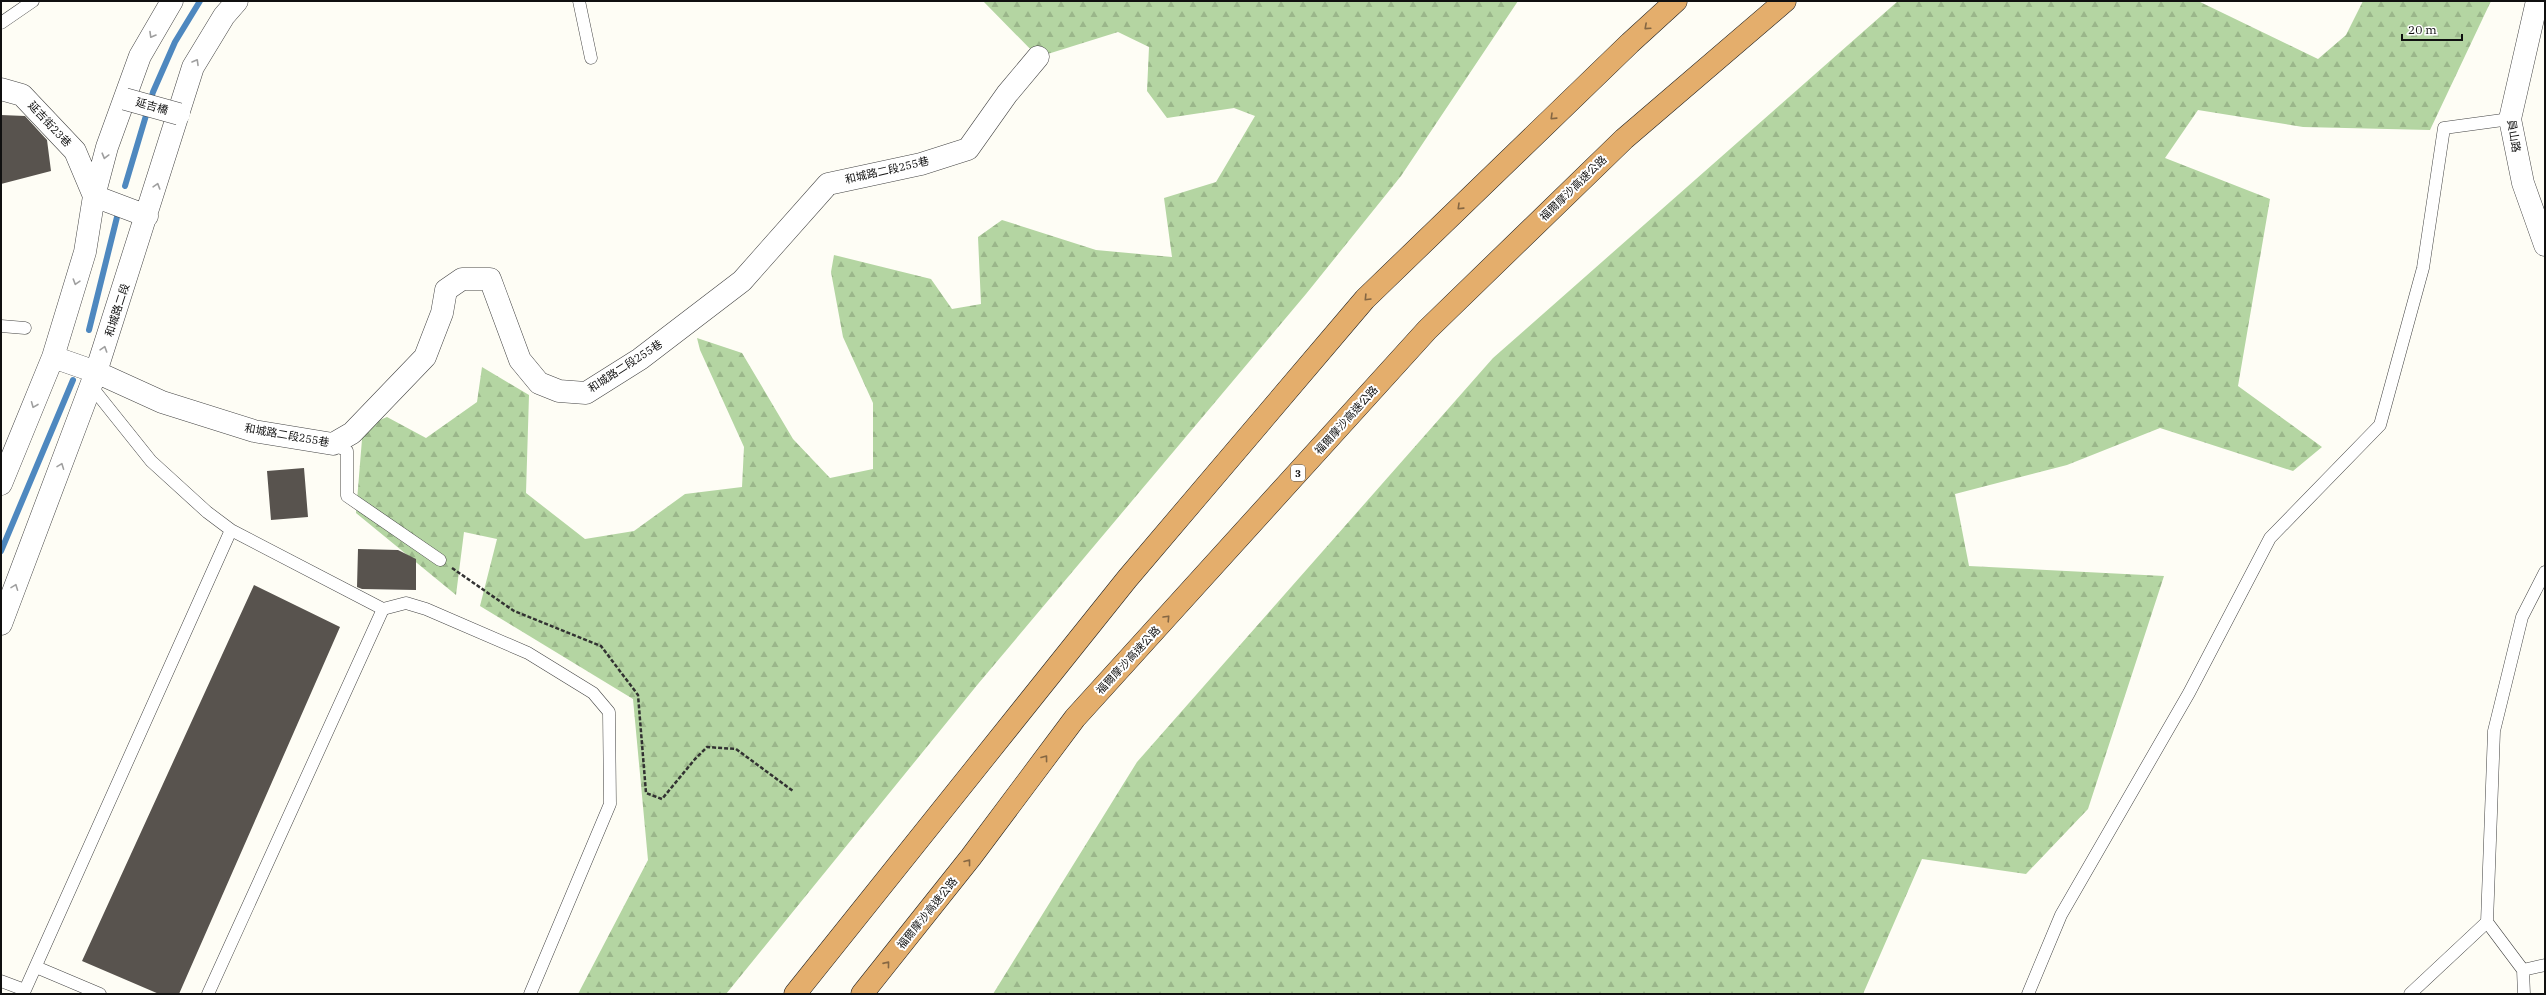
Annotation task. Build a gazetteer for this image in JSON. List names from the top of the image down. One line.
{"streets":{"highway":["福爾摩沙高速公路","3"],"street":["延吉橋","延吉街23巷","員山路","和城路二段255巷","和城路二段"]},"crossings":[["延吉橋","和城路二段"],["和城路二段255巷","和城路二段"]],"scale_bar":"20 m"}
